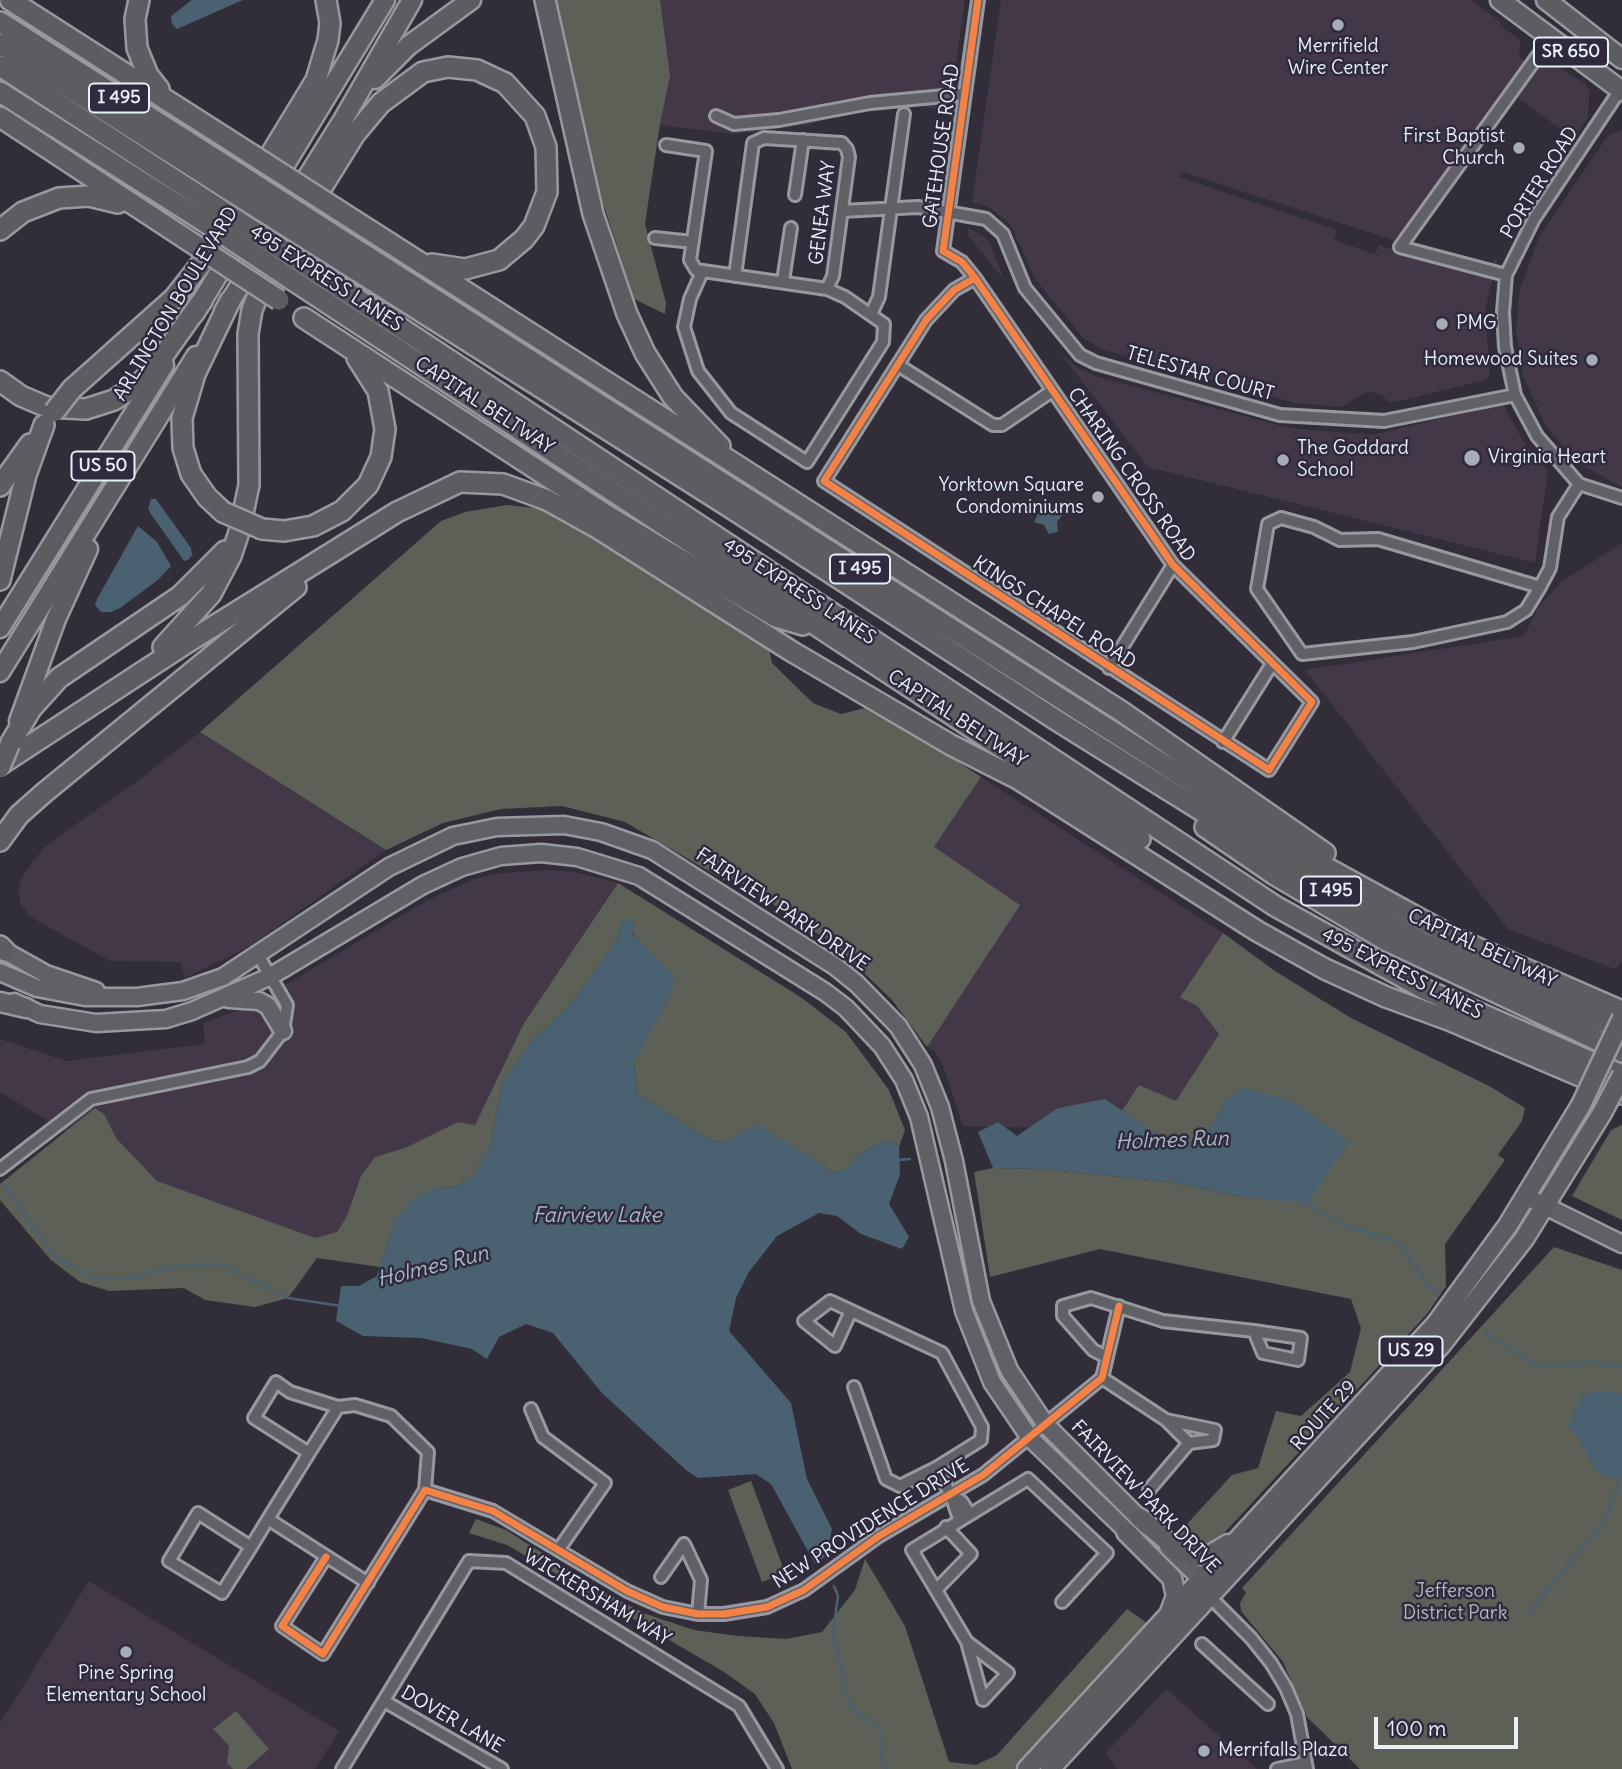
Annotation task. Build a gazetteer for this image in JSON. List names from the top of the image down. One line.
{"streets":{"highway":["I 495","495 EXPRESS LANES","CAPITAL BELTWAY"],"main road":["SR 650","ARLINGTON BOULEVARD","US 50","FAIRVIEW PARK DRIVE","US 29","ROUTE 29"],"street":["GATEHOUSE ROAD","PORTER ROAD","GENEA WAY","TELESTAR COURT","CHARING CROSS ROAD","KINGS CHAPEL ROAD","NEW PROVIDENCE DRIVE","WICKERSHAM WAY","DOVER LANE"]},"crossings":[["SR 650","PORTER ROAD"],["I 495","495 EXPRESS LANES"],["I 495","CAPITAL BELTWAY"],["GATEHOUSE ROAD","TELESTAR COURT"],["GATEHOUSE ROAD","CHARING CROSS ROAD"],["PORTER ROAD","TELESTAR COURT"],["GENEA WAY","TELESTAR COURT"],["495 EXPRESS LANES","CAPITAL BELTWAY"],["495 EXPRESS LANES","ROUTE 29"],["CHARING CROSS ROAD","KINGS CHAPEL ROAD"],["FAIRVIEW PARK DRIVE","ROUTE 29"],["FAIRVIEW PARK DRIVE","NEW PROVIDENCE DRIVE"],["WICKERSHAM WAY","DOVER LANE"]],"water":["Holmes Run","Fairview Lake"],"parks":["Jefferson District Park"],"places":["Merrifield Wire Center","First Baptist Church","PMG","Homewood Suites","Virginia Heart","The Goddard School","Yorktown Square Condominiums","Pine Spring Elementary School","Merrifalls Plaza"],"scale_bar":"100 m"}
